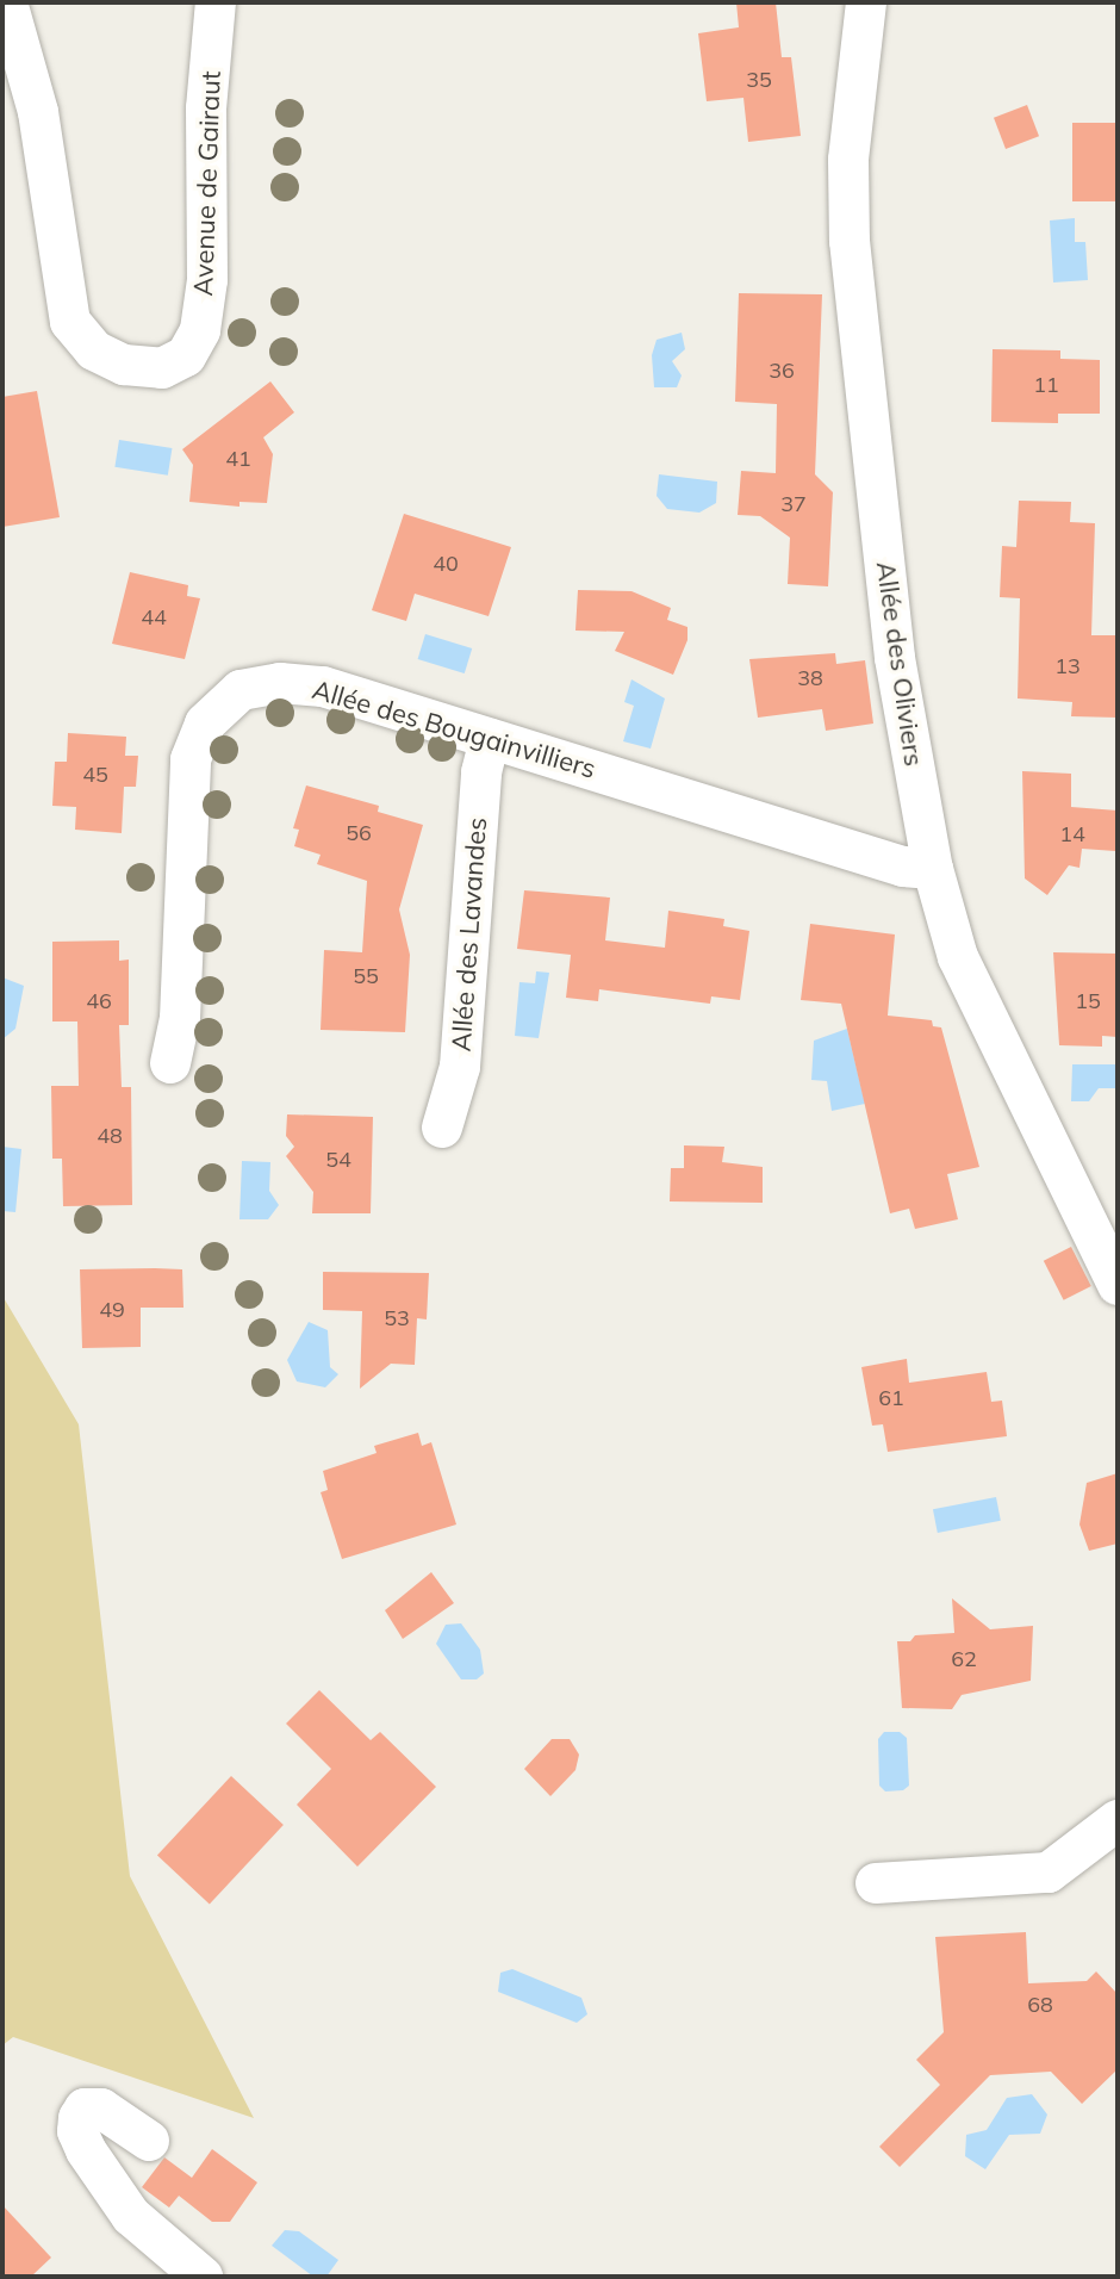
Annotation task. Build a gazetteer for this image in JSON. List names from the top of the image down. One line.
{"streets":{"street":["Avenue de Gairaut","Allée des Oliviers","Allée des Bougainvilliers","Allée des Lavandes"]},"crossings":[["Allée des Oliviers","Allée des Bougainvilliers"],["Allée des Bougainvilliers","Allée des Lavandes"]],"house_numbers":["35","36","11","41","37","40","44","13","38","45","56","14","55","46","15","48","54","49","53","61","62","68"]}
